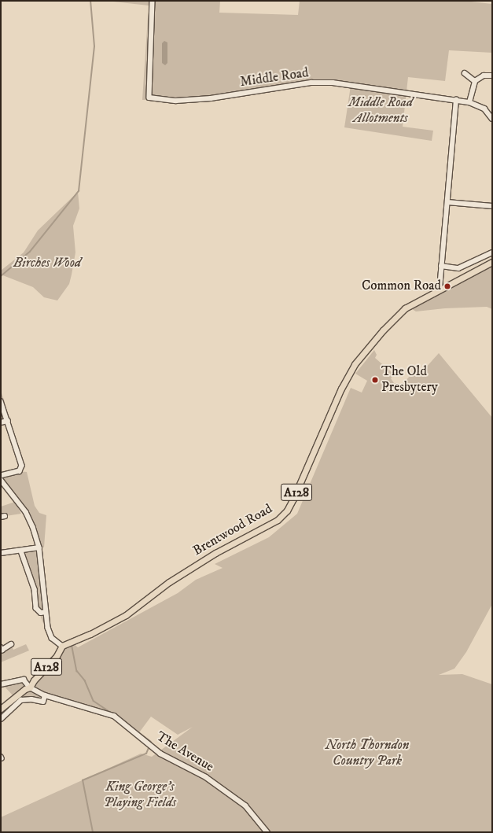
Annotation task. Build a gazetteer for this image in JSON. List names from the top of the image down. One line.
{"streets":{"main road":["A128","Brentwood Road"],"street":["Middle Road","The Avenue"]},"crossings":[["A128","Brentwood Road"],["A128","The Avenue"]],"parks":["Middle Road Allotments","Birches Wood","North Thorndon Country Park","King George's Playing Fields"],"places":["Common Road","The Old Presbytery"]}
